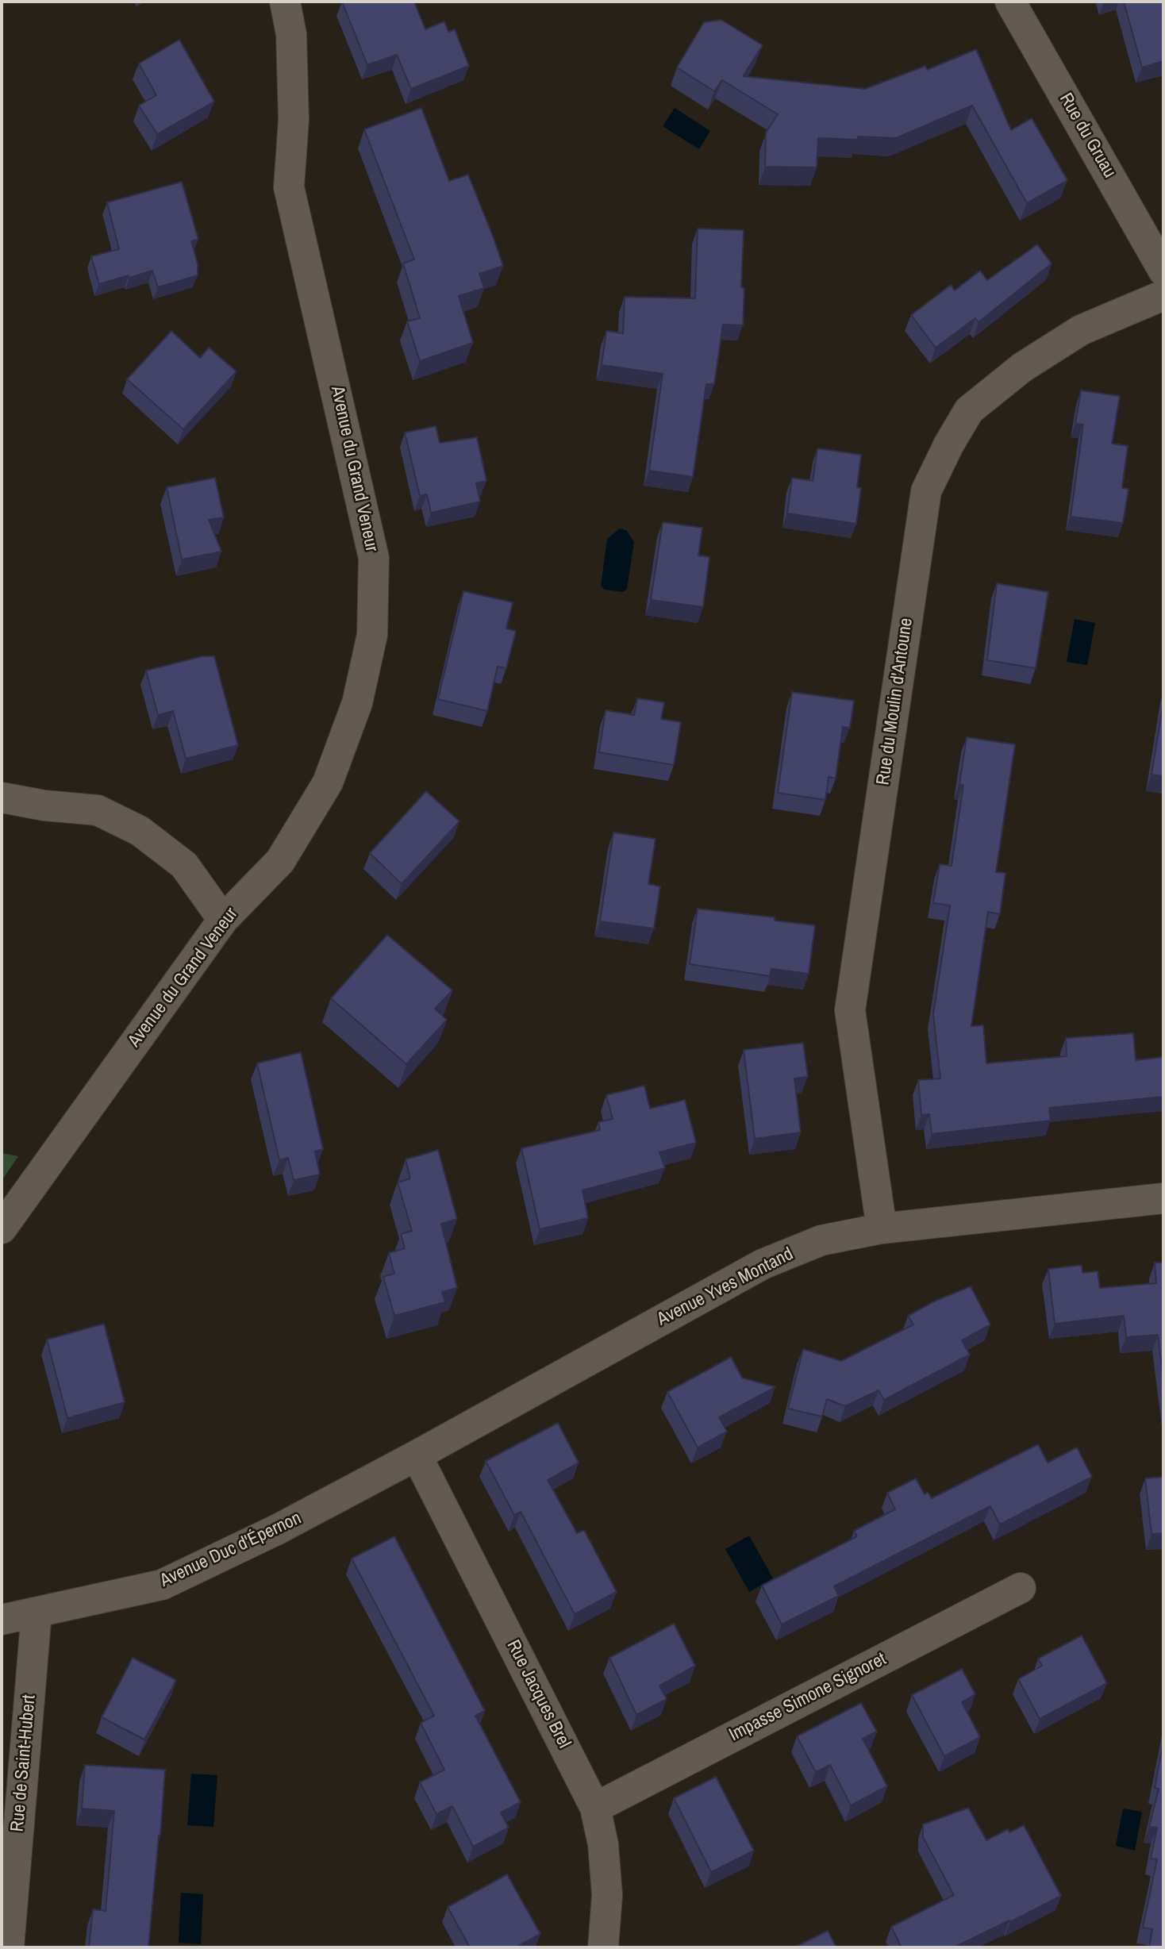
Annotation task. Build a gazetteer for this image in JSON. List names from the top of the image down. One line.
{"streets":{"street":["Rue du Gruau","Avenue du Grand Veneur","Rue du Moulin d'Antoune","Avenue Yves Montand","Avenue Duc d'Épernon","Rue Jacques Brel","Impasse Simone Signoret","Rue de Saint-Hubert"]},"crossings":[["Rue du Moulin d'Antoune","Avenue Yves Montand"],["Avenue Yves Montand","Avenue Duc d'Épernon"],["Avenue Yves Montand","Rue Jacques Brel"],["Avenue Duc d'Épernon","Rue Jacques Brel"],["Avenue Duc d'Épernon","Rue de Saint-Hubert"],["Rue Jacques Brel","Impasse Simone Signoret"]]}
